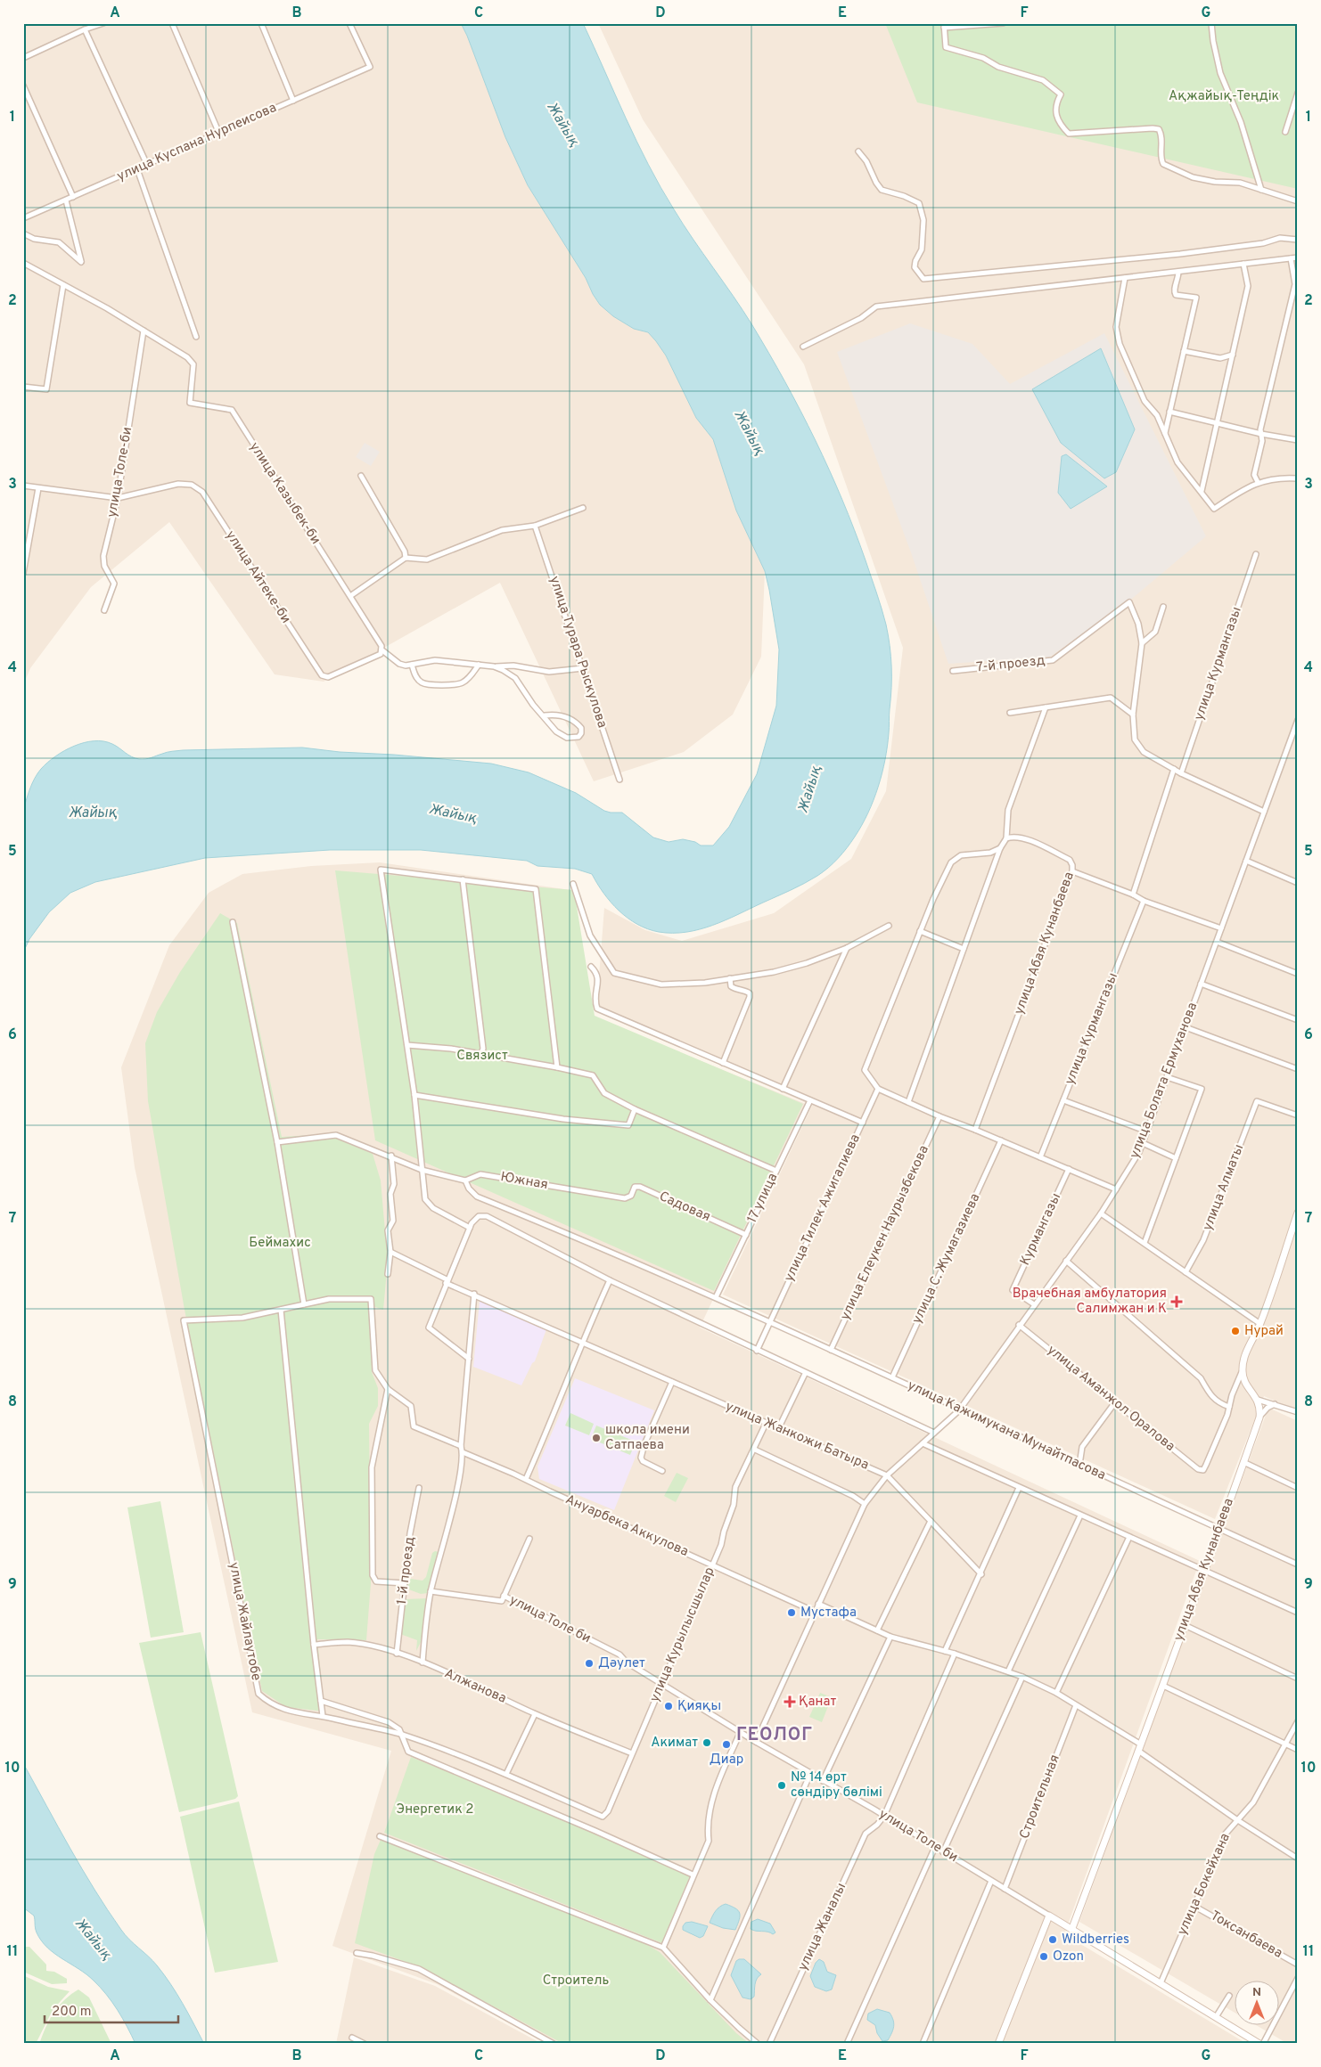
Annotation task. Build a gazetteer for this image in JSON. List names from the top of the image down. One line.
{"streets":{"street":["улица Куспана Нурпеисова","улица Толе-би","улица Казыбек-би","улица Айтеке-би","улица Турара Рыскулова","улица Курмангазы","7-й проезд","улица Абая Кунанбаева","улица Болата Ермуханова","Южная","улица Алматы","17 улица","Садовая","улица Тилек Ажигалиева","Курмангазы","улица Елеукен Наурызбекова","улица С. Жумагазиева","улица Аманжол Оралова","улица Кажимукана Мунайтпасова","улица Жанкожи Батыра","Ануарбека Аккулова","1-й проезд","улица Толе би","улица Жайлаутобе","улица Курылысшылар","Алжанова","Строительная","улица Бокейхана","улица Жаналы","Токсанбаева"]},"crossings":[["улица Толе-би","улица Казыбек-би"],["улица Толе-би","улица Айтеке-би"],["улица Казыбек-би","улица Айтеке-би"],["улица Абая Кунанбаева","улица Кажимукана Мунайтпасова"],["улица Абая Кунанбаева","улица Толе би"],["улица Болата Ермуханова","Курмангазы"],["улица Болата Ермуханова","улица Аманжол Оралова"],["улица Болата Ермуханова","улица Кажимукана Мунайтпасова"],["улица Болата Ермуханова","улица Жанкожи Батыра"],["улица Болата Ермуханова","Ануарбека Аккулова"],["улица Болата Ермуханова","улица Толе би"],["Южная","Садовая"],["Южная","улица Кажимукана Мунайтпасова"],["17 улица","Садовая"],["17 улица","улица Кажимукана Мунайтпасова"],["улица Тилек Ажигалиева","улица Кажимукана Мунайтпасова"],["улица Елеукен Наурызбекова","улица Кажимукана Мунайтпасова"],["улица С. Жумагазиева","улица Кажимукана Мунайтпасова"],["улица Жанкожи Батыра","улица Курылысшылар"],["Ануарбека Аккулова","улица Курылысшылар"],["1-й проезд","Алжанова"],["улица Толе би","улица Курылысшылар"],["улица Толе би","Строительная"],["улица Толе би","улица Бокейхана"],["улица Толе би","улица Жаналы"],["улица Жайлаутобе","улица Курылысшылар"],["улица Курылысшылар","Алжанова"],["улица Бокейхана","Токсанбаева"]],"districts":["ГЕОЛОГ"],"water":["Жайық"],"parks":["Ақжайық-Теңдік","Связист","Беймахис","Энергетик 2","Строитель"],"places":{"health":["Врачебная амбулатория Салимжан и К","Қанат"],"other":["Нурай","школа имени Сатпаева","Мустафа","Дәулет","Қияқы","Акимат","Диар","№ 14 өрт сөндіру бөлімі","Wildberries","Ozon"]},"scale_bar":"200 m","north":"top","grid":{"columns":["A","B","C","D","E","F","G"],"rows":["1","2","3","4","5","6","7","8","9","10","11"]}}
